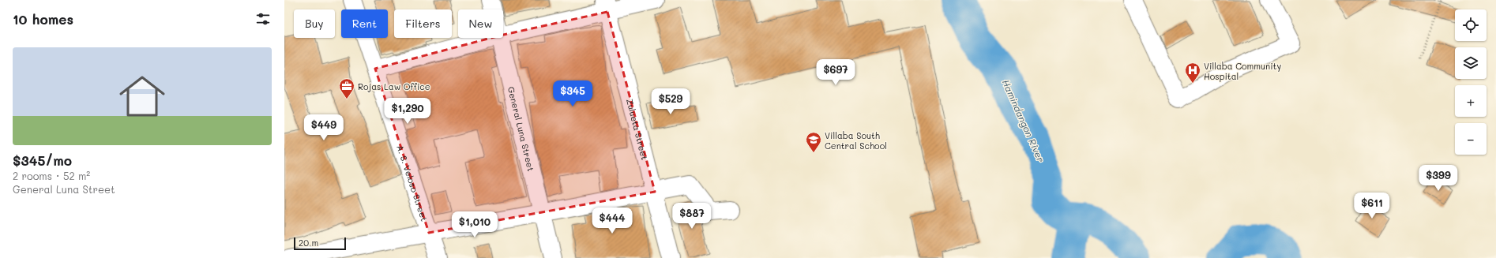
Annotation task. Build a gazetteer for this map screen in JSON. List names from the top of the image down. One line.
{"streets":{"street":["General Luna Street","Zulueta Street","A. S. Veloso Street"]},"water":["Hamindangon River"],"places":{"hospital":["Villaba Community Hospital"],"office":["Rojas Law Office"],"school or university":["Villaba South Central School"]},"scale_bar":"20 m","page":{"heading":"10 homes","map_buttons":["+","−"],"chip":["Buy","Rent","Filters","New"],"list":[{"name":"$345/mo","note":"2 rooms · 52 m² · General Luna Street"}],"price":["$697","$345","$529","$1,290","$449","$399","$611","$887","$444","$1,010"],"scale":"20 m"}}
